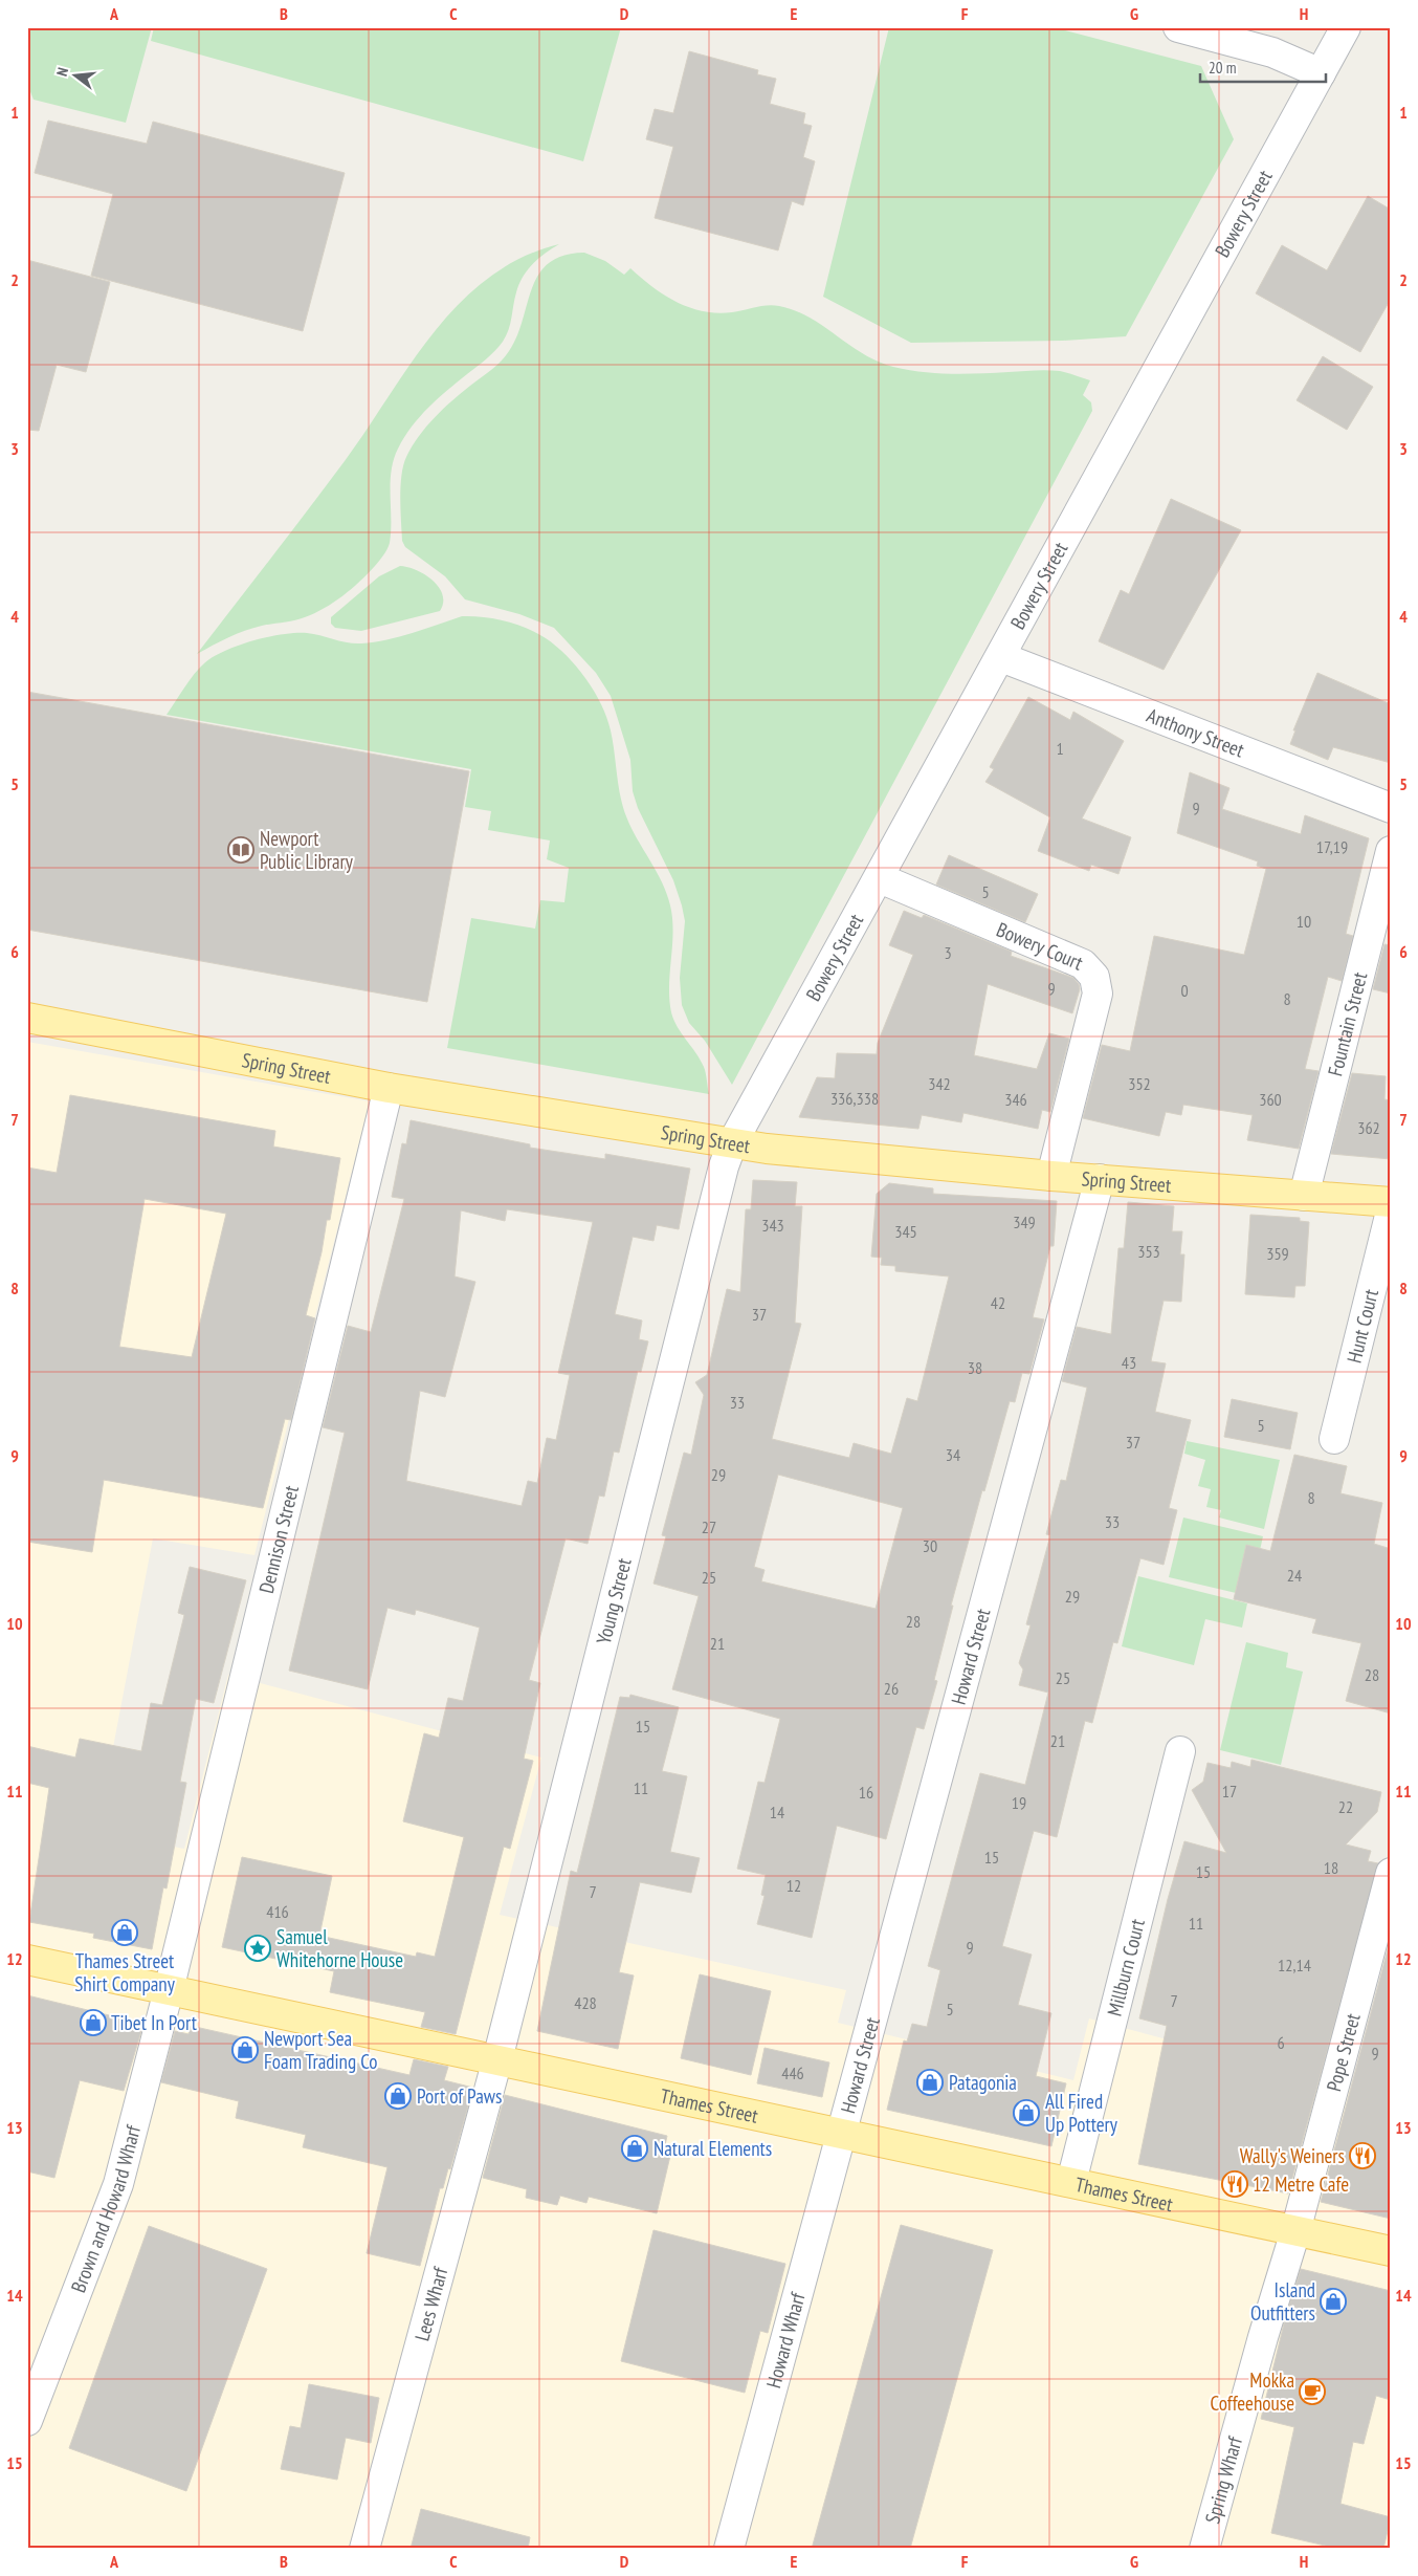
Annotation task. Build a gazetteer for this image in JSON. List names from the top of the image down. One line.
{"streets":{"main road":["Spring Street","Thames Street"],"street":["Bowery Street","Anthony Street","Bowery Court","Fountain Street","Hunt Court","Dennison Street","Young Street","Howard Street","Millburn Court","Pope Street","Brown and Howard Wharf","Lees Wharf","Howard Wharf","Spring Wharf"]},"crossings":[["Bowery Street","Anthony Street"],["Bowery Street","Bowery Court"],["Bowery Street","Spring Street"],["Bowery Street","Young Street"],["Bowery Court","Spring Street"],["Fountain Street","Spring Street"],["Spring Street","Dennison Street"],["Spring Street","Young Street"],["Spring Street","Howard Street"],["Dennison Street","Thames Street"],["Dennison Street","Brown and Howard Wharf"],["Young Street","Thames Street"],["Young Street","Lees Wharf"],["Howard Street","Thames Street"],["Howard Street","Howard Wharf"],["Millburn Court","Thames Street"],["Pope Street","Thames Street"],["Pope Street","Spring Wharf"],["Thames Street","Brown and Howard Wharf"],["Thames Street","Lees Wharf"],["Thames Street","Howard Wharf"],["Thames Street","Spring Wharf"]],"places":{"library":["Newport Public Library"],"shop":["Thames Street Shirt Company","Tibet In Port","Newport Sea Foam Trading Co","Patagonia","Port of Paws","All Fired Up Pottery","Natural Elements","Island Outfitters"],"place":["Samuel Whitehorne House"],"restaurant":["Wally's Weiners","12 Metre Cafe"],"cafe":["Mokka Coffeehouse"]},"house_numbers":["1","9","17,19","5","10","3","9","0","8","342","352","336,338","346","360","362","349","343","345","353","359","42","37","43","38","33","5","37","34","29","8","33","27","30","24","25","29","28","21","28","25","26","15","21","11","17","16","19","22","14","15","18","15","12","7","416","11","9","12,14","7","428","5","6","9","446"],"scale_bar":"20 m","north":"left","grid":{"columns":["A","B","C","D","E","F","G","H"],"rows":["1","2","3","4","5","6","7","8","9","10","11","12","13","14","15"]}}
